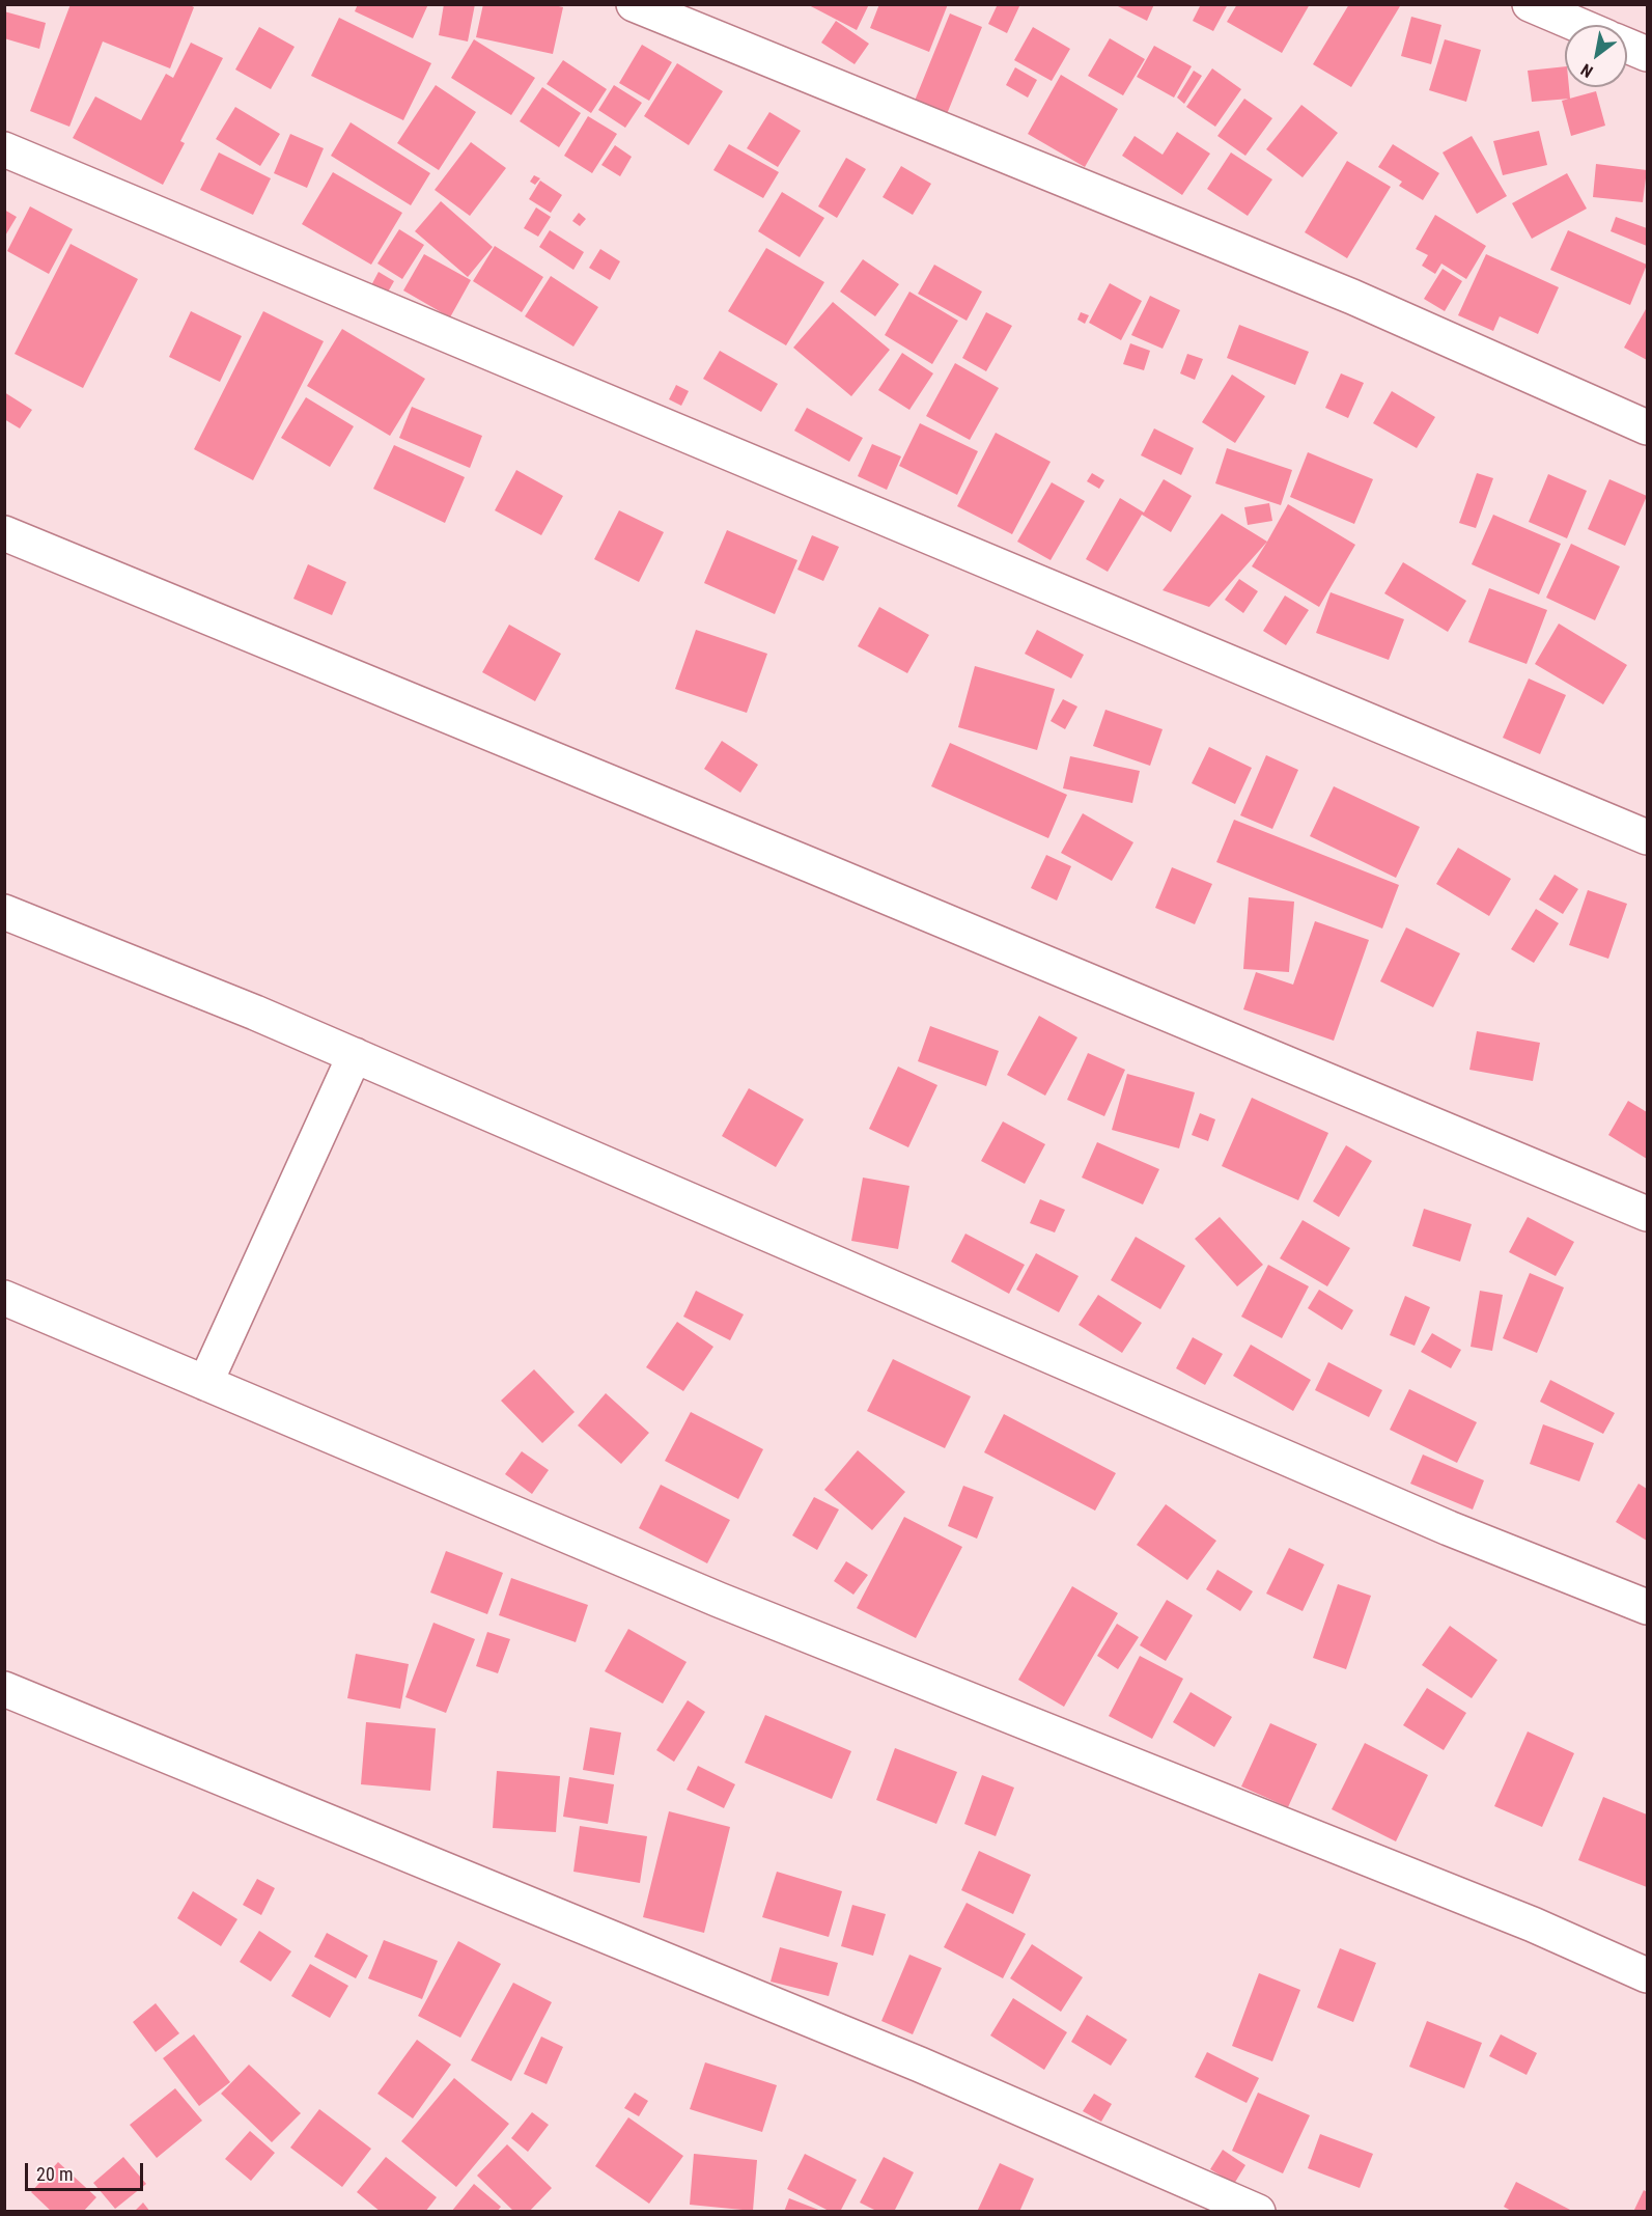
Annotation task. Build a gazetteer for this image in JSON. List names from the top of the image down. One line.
{"scale_bar":"20 m","north":"bottom left"}
